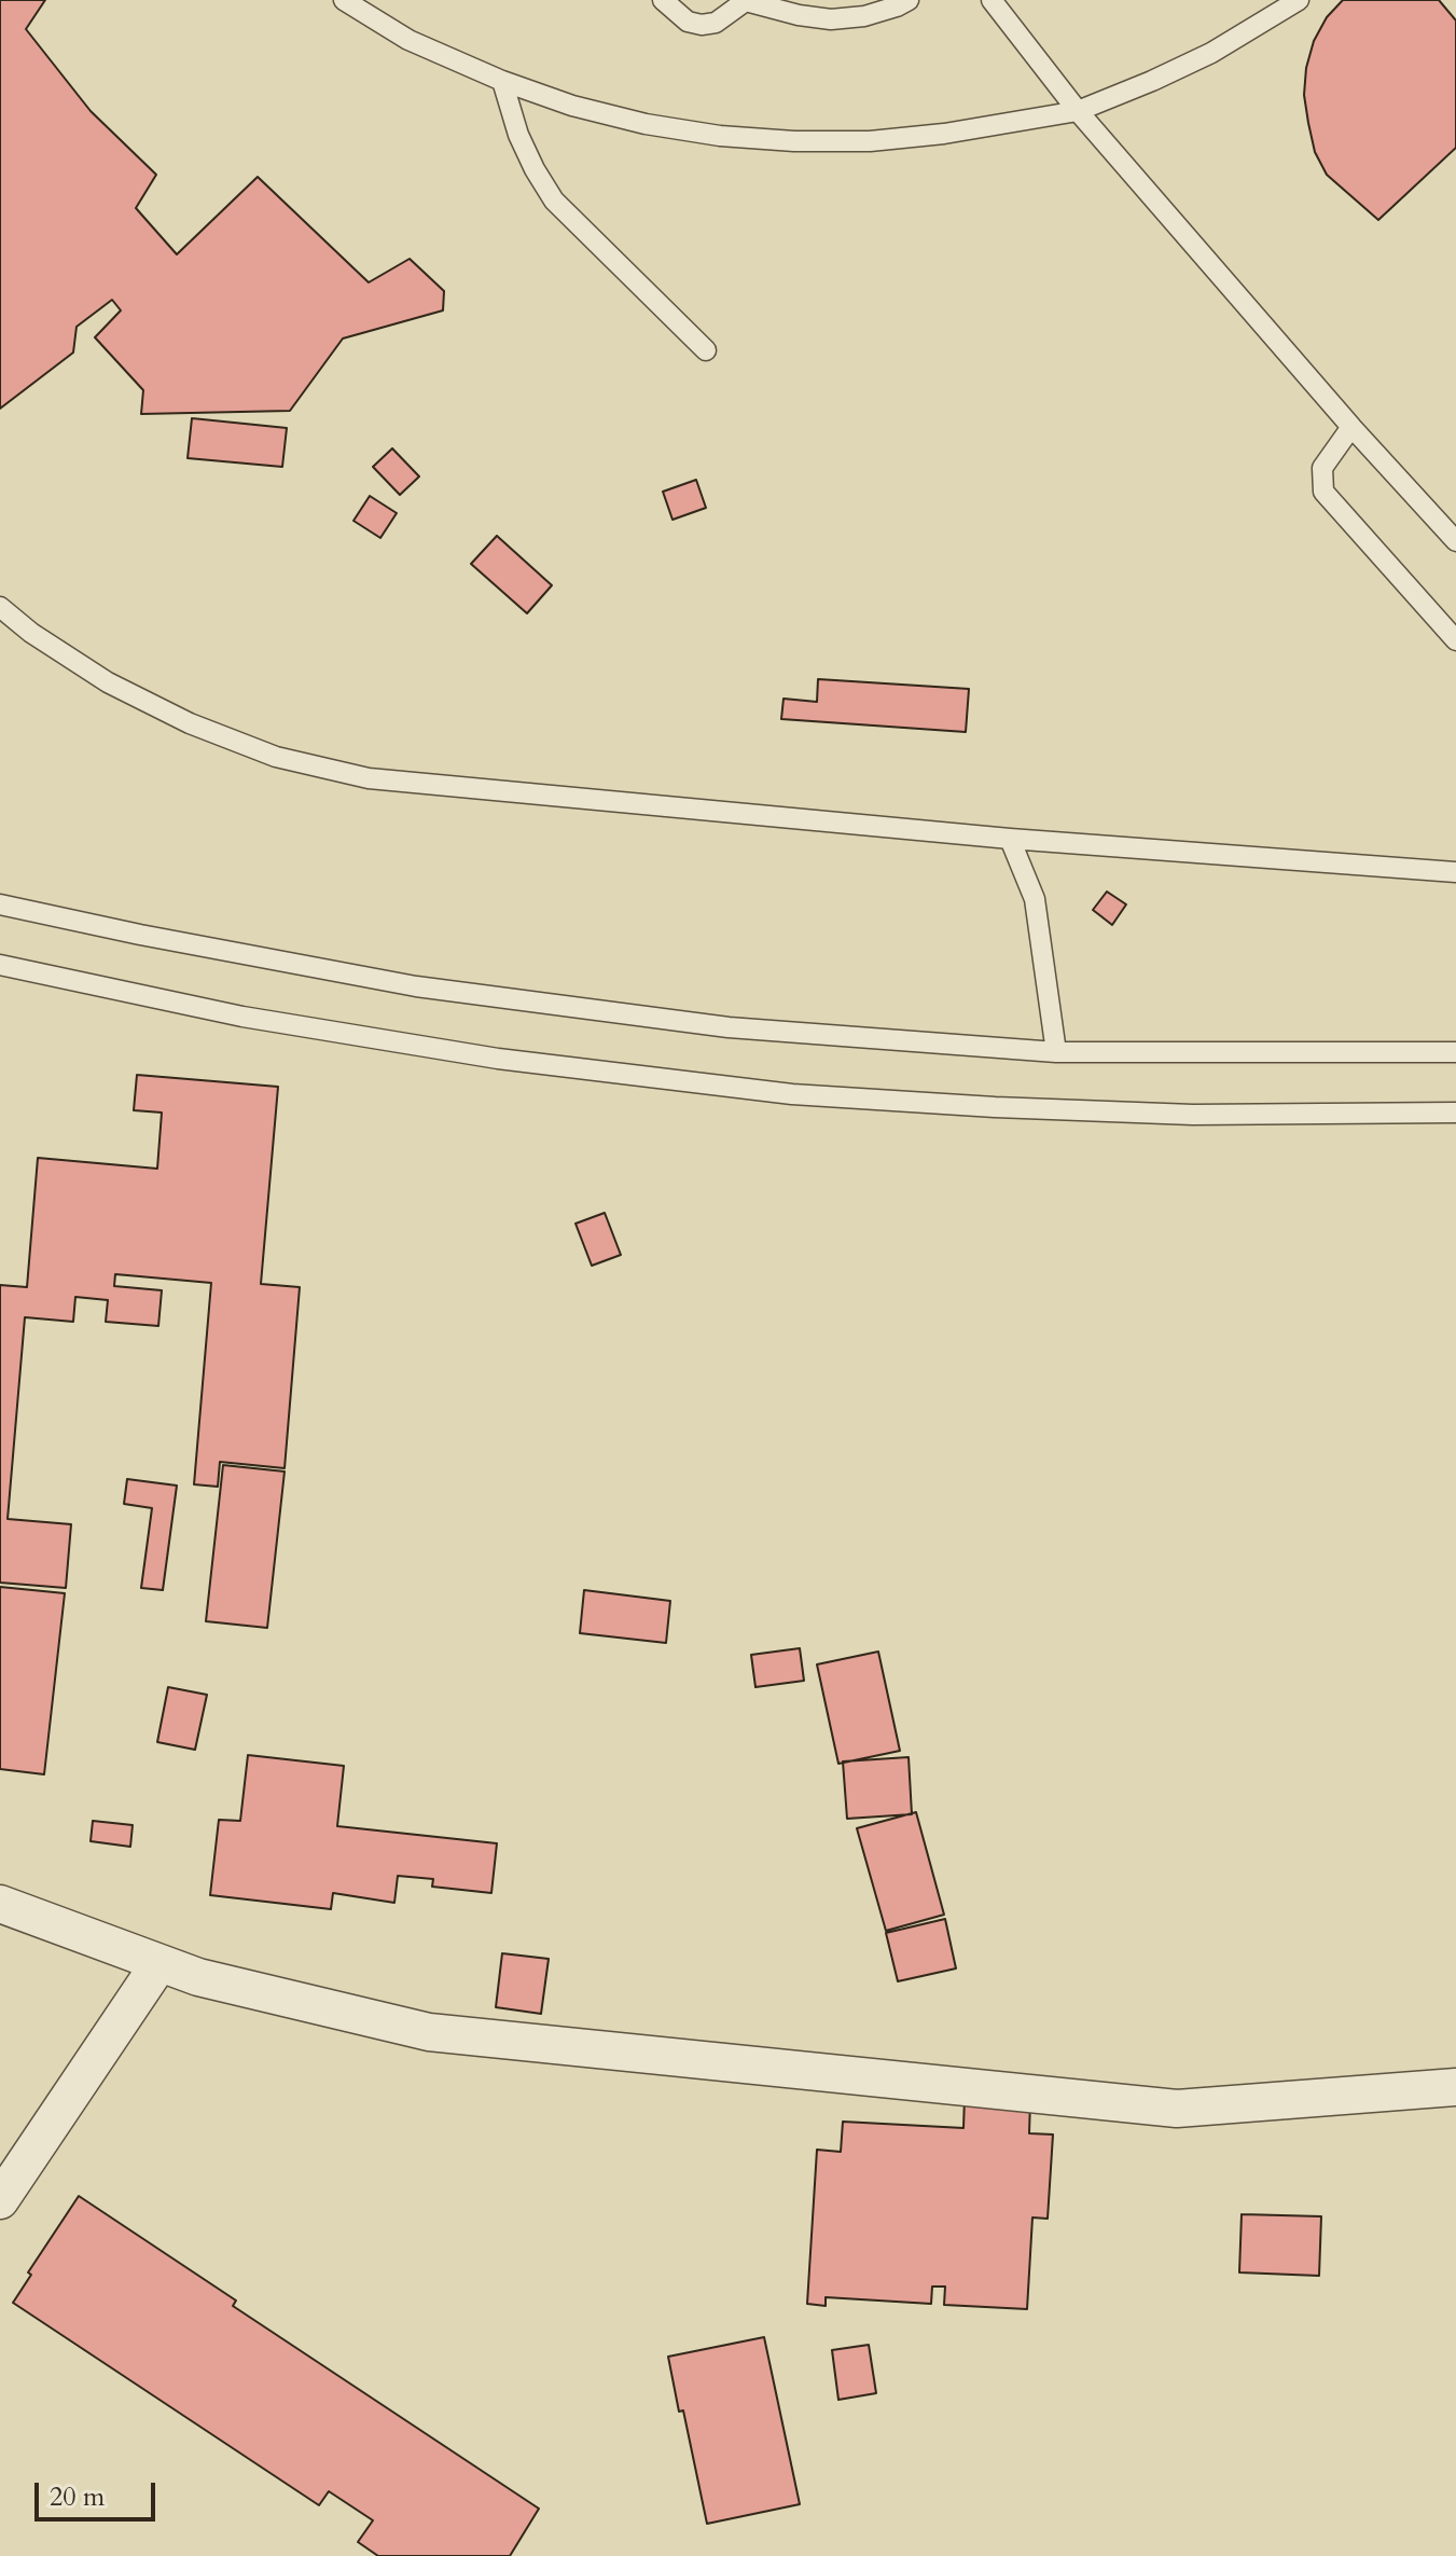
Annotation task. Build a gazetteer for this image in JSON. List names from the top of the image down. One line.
{"scale_bar":"20 m"}
